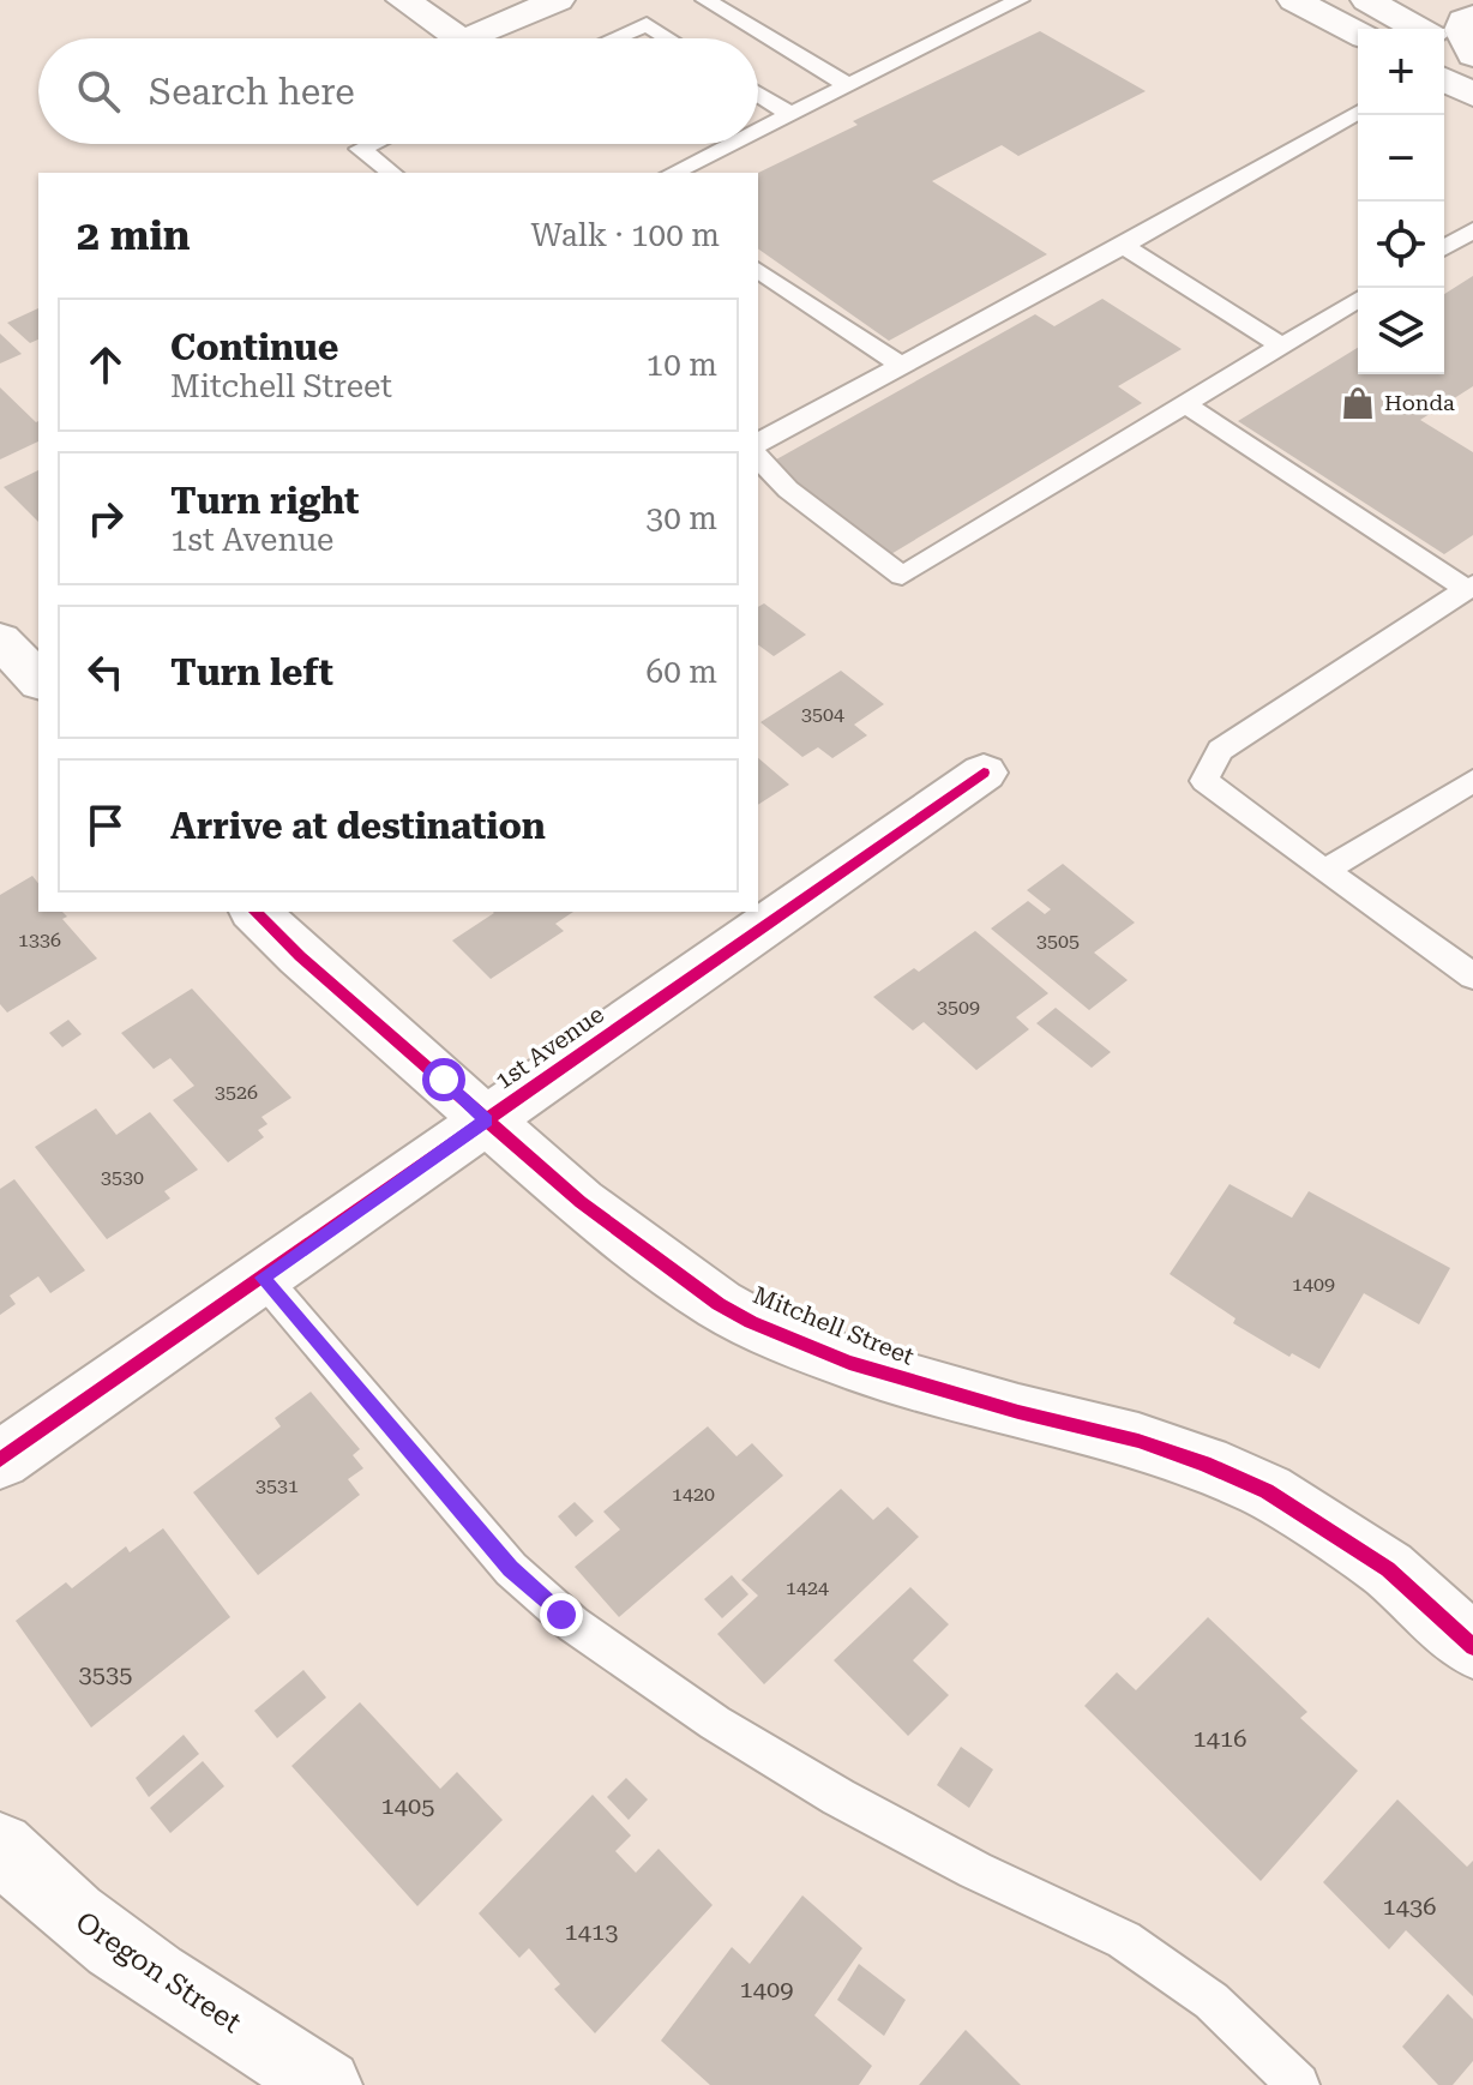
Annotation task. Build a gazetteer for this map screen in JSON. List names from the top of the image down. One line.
{"streets":{"main road":["1st Avenue","Mitchell Street","Oregon Street"]},"crossings":[["1st Avenue","Mitchell Street"]],"places":{"shop":["Honda"]},"house_numbers":["3504","1336","3505","3509","3526","3530","1409","3531","1420","1424","3535","1416","1405","1436","1413","1409"],"page":{"map_buttons":["+","−"],"search":"Search here","heading":["2 min","Walk · 100 m"],"list":[["Continue","Mitchell Street","10 m"],["Turn right","1st Avenue","30 m"],["Turn left","60 m"],"Arrive at destination"]}}
